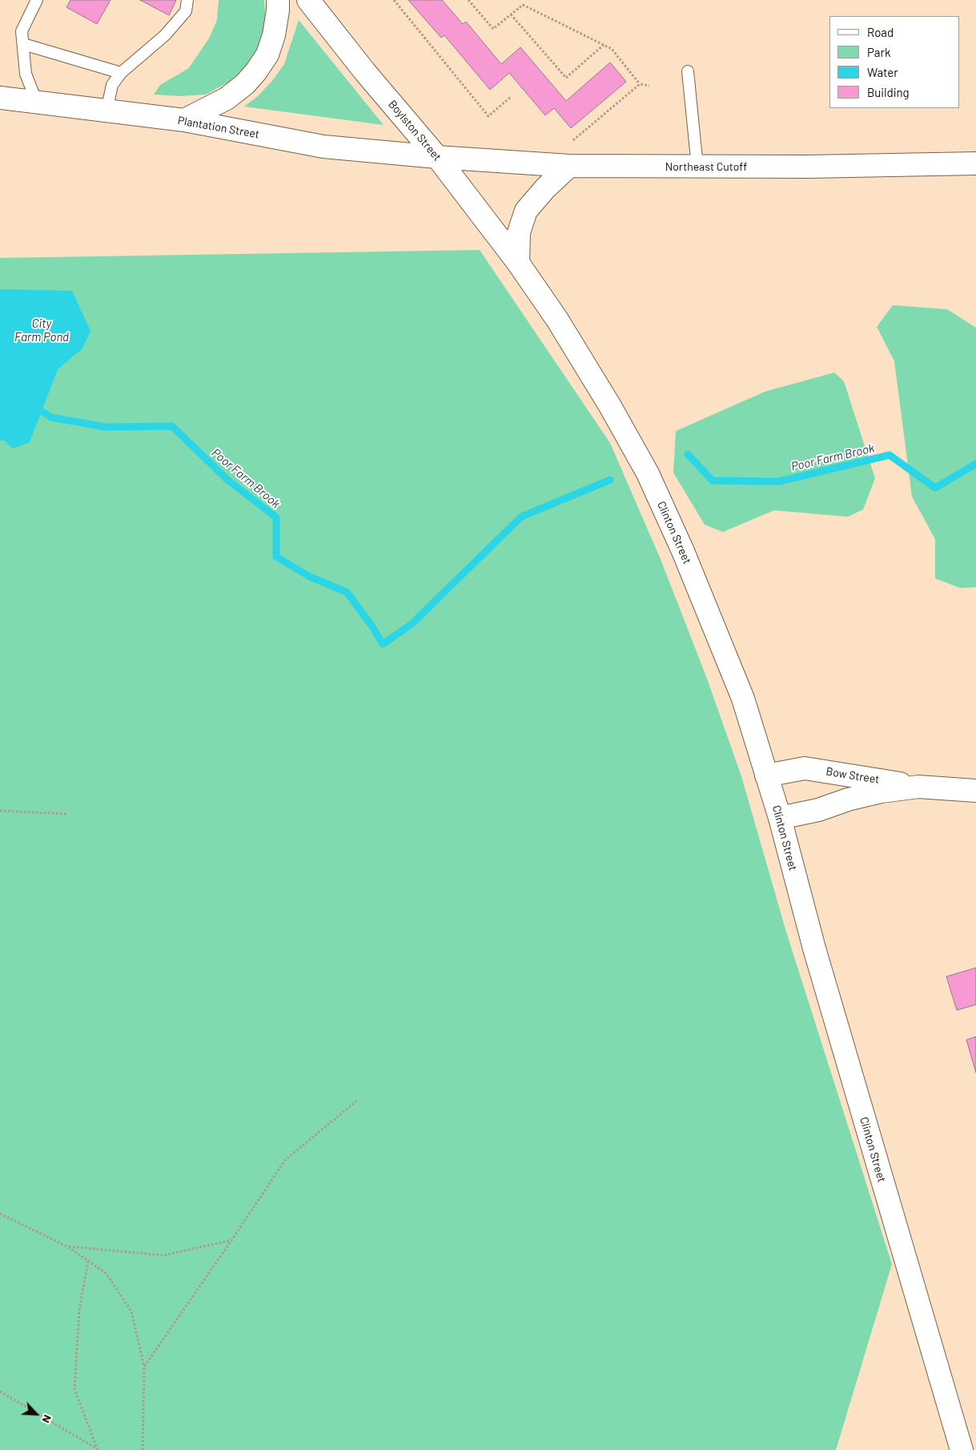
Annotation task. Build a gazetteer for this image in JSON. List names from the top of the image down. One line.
{"streets":{"main road":["Plantation Street","Boylston Street","Northeast Cutoff","Clinton Street","Bow Street"]},"crossings":[["Plantation Street","Boylston Street"],["Plantation Street","Northeast Cutoff"],["Boylston Street","Northeast Cutoff"],["Boylston Street","Clinton Street"],["Clinton Street","Bow Street"]],"water":["City Farm Pond","Poor Farm Brook"],"legend":["Road","Park","Water","Building"],"north":"bottom right"}
